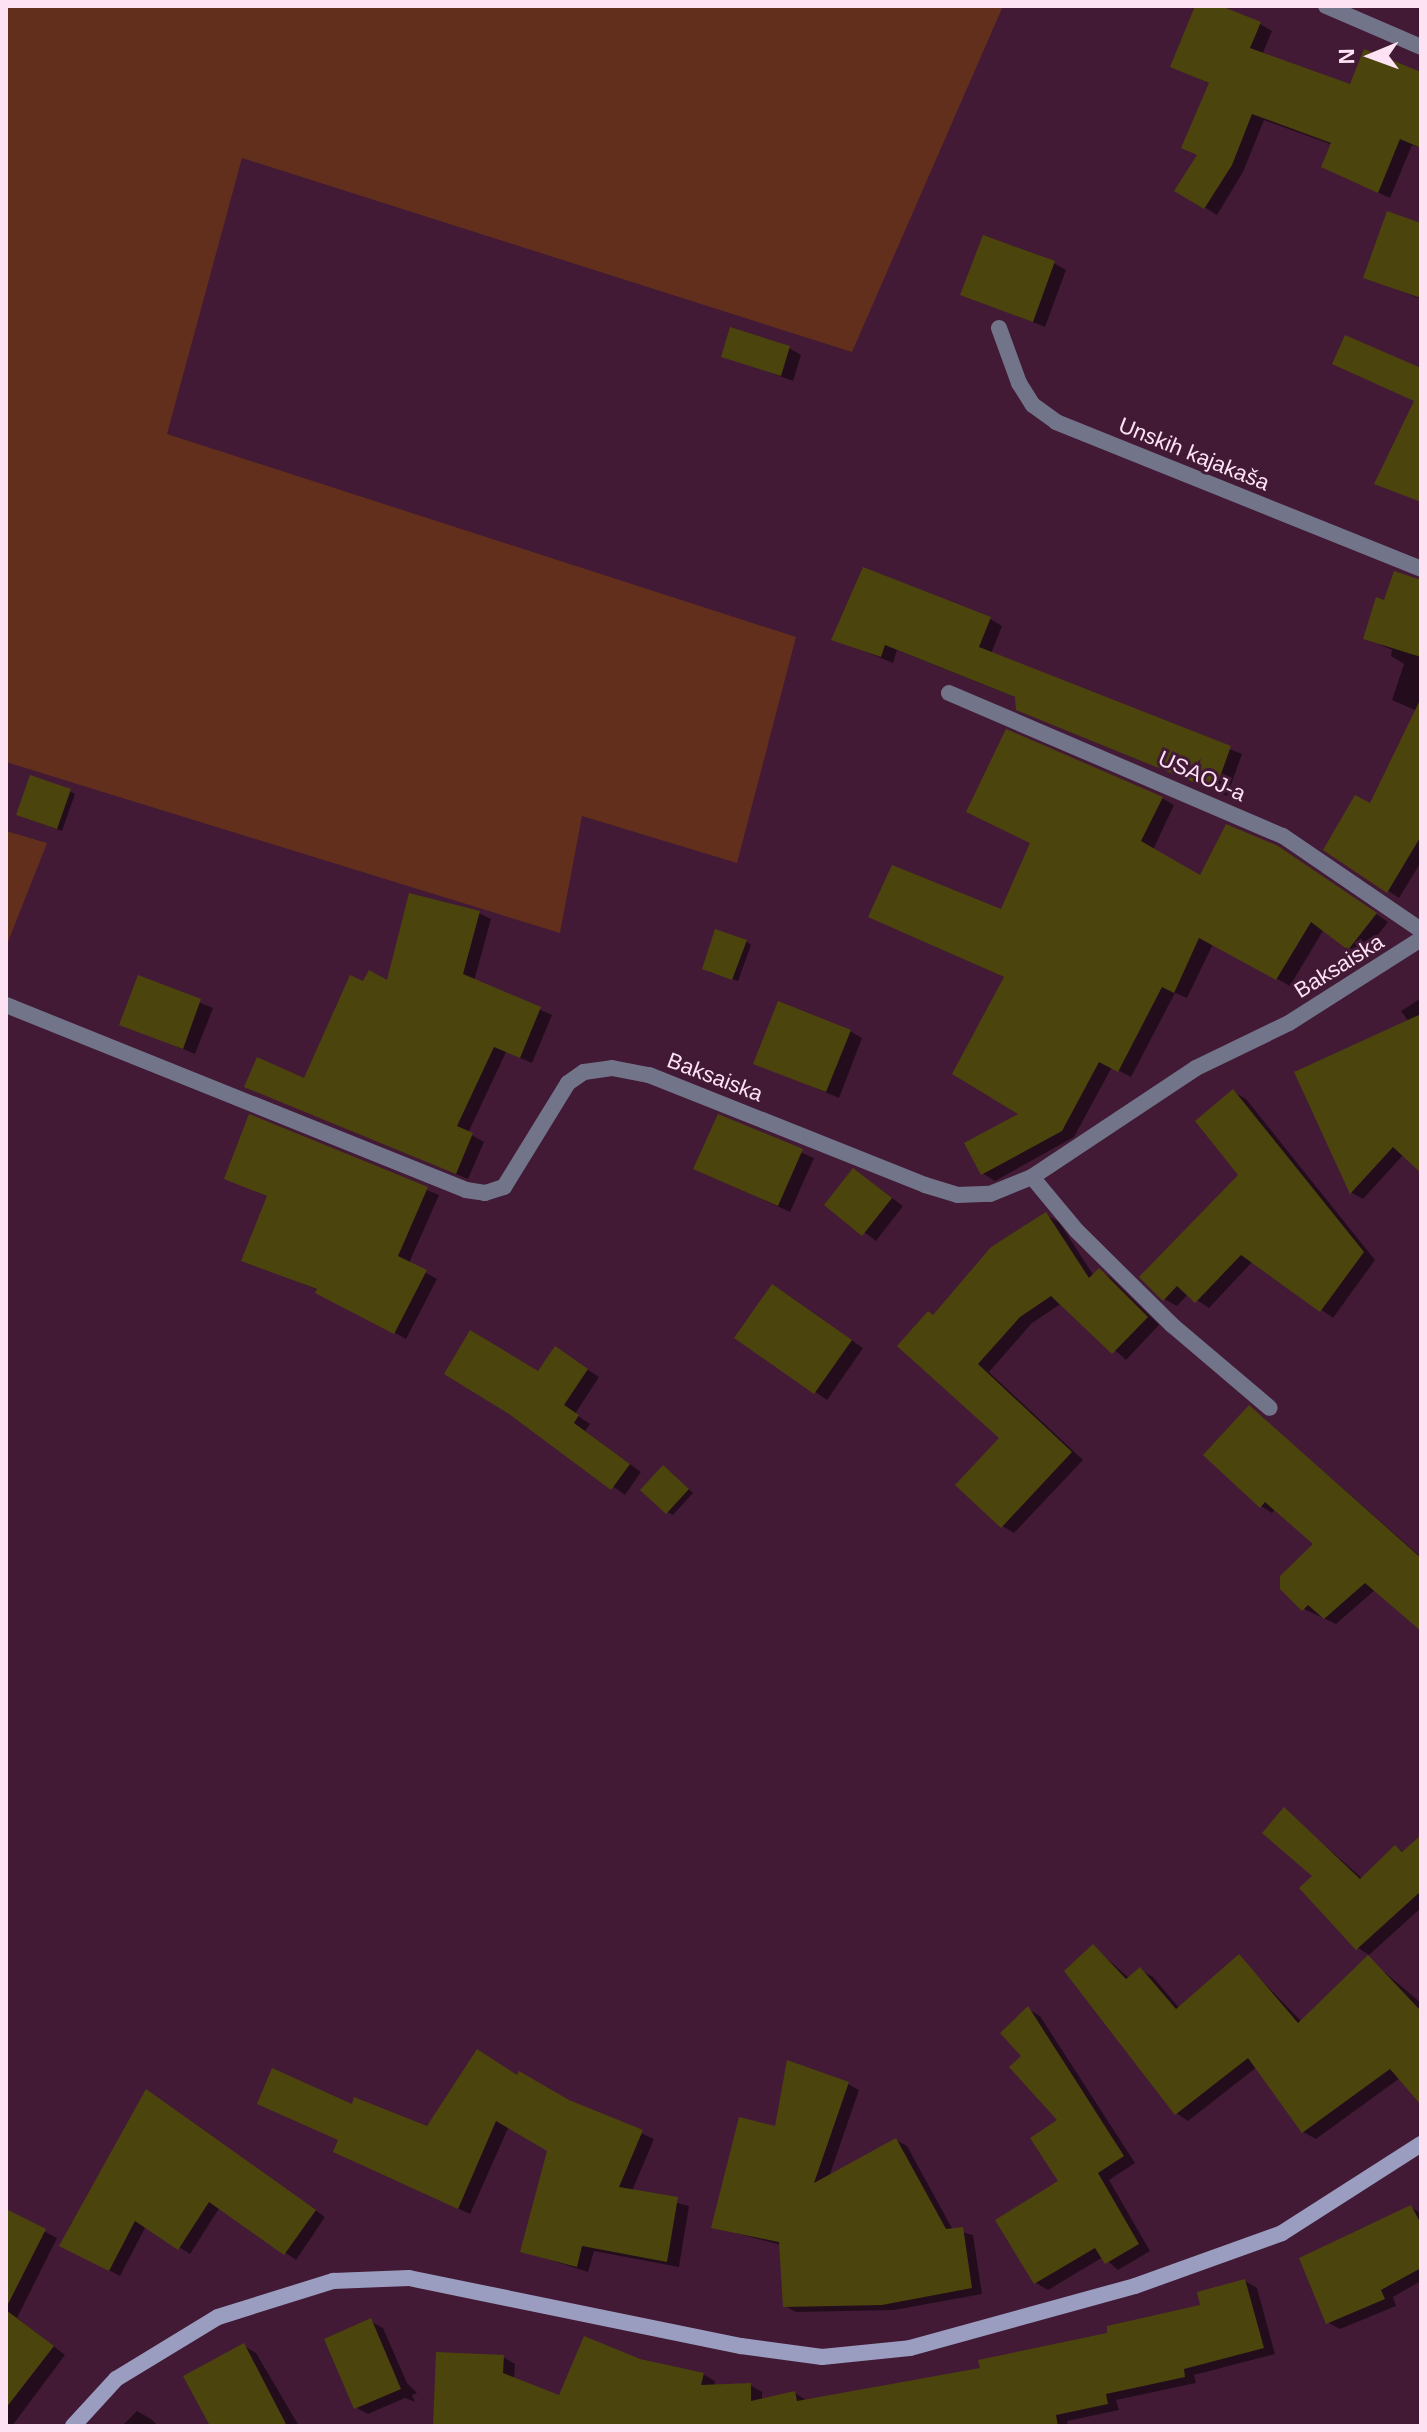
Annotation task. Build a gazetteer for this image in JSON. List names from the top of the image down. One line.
{"streets":{"street":["Unskih kajakaša","USAOJ-a","Baksaiska"]},"north":"left"}
